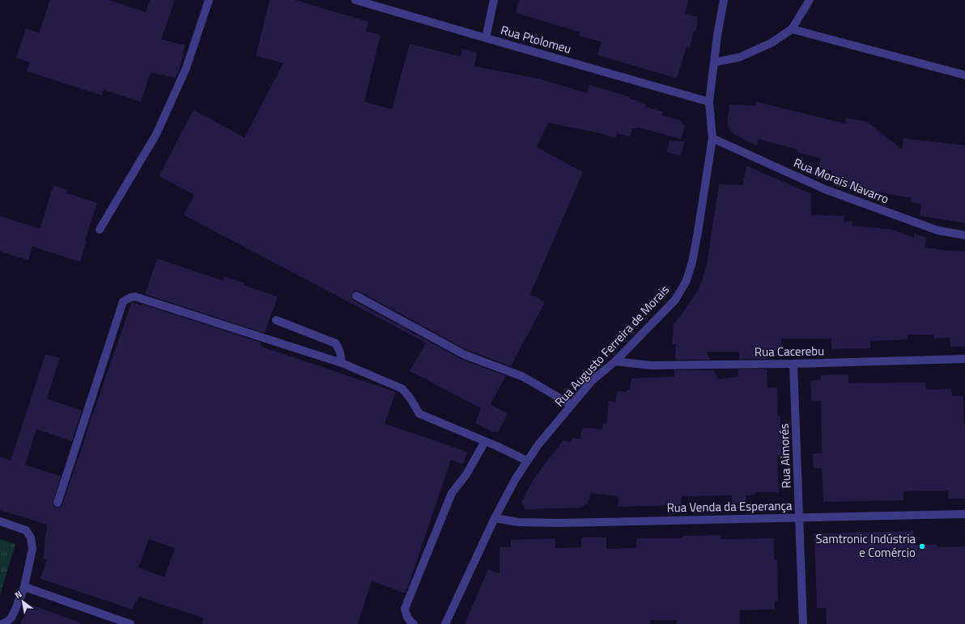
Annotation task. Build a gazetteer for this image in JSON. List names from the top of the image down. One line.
{"streets":{"street":["Rua Ptolomeu","Rua Morais Navarro","Rua Augusto Ferreira de Morais","Rua Cacerebu","Rua Aimorés","Rua Venda da Esperança"]},"crossings":[["Rua Ptolomeu","Rua Augusto Ferreira de Morais"],["Rua Morais Navarro","Rua Augusto Ferreira de Morais"],["Rua Augusto Ferreira de Morais","Rua Cacerebu"],["Rua Augusto Ferreira de Morais","Rua Venda da Esperança"],["Rua Cacerebu","Rua Aimorés"],["Rua Aimorés","Rua Venda da Esperança"]],"places":["Samtronic Indústria e Comércio"],"north":"top left"}
